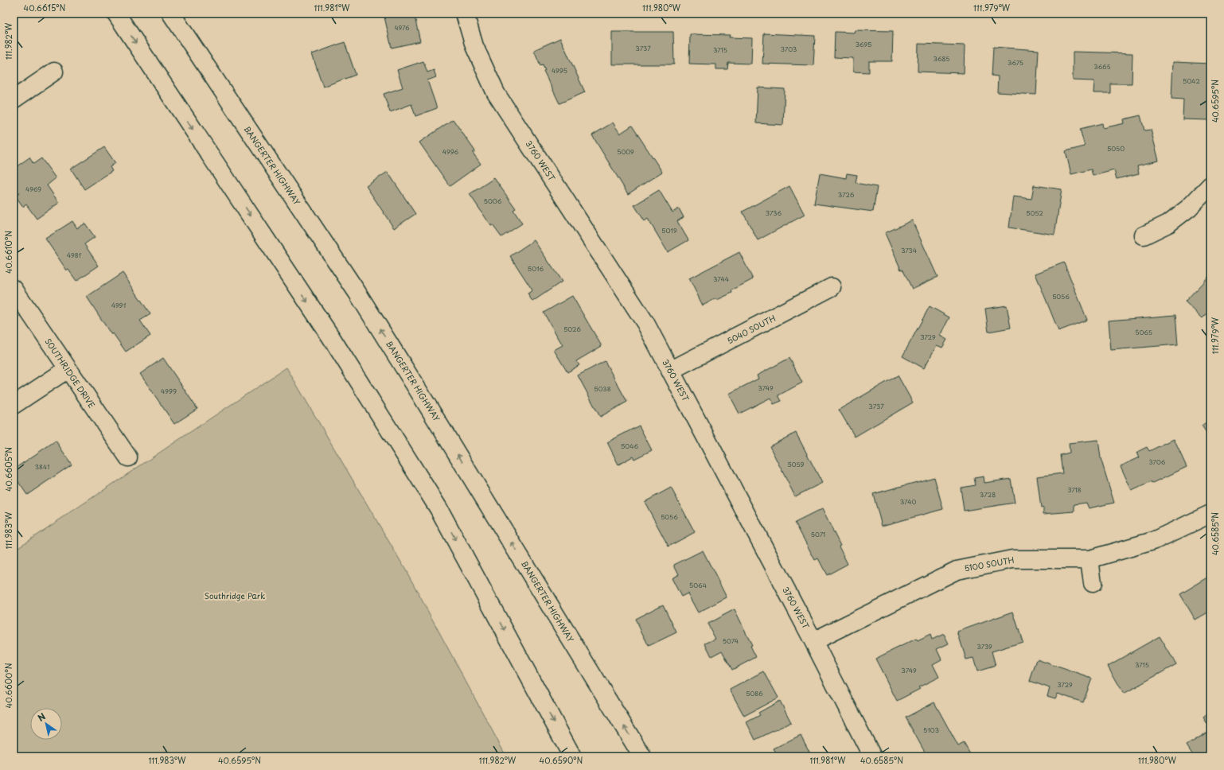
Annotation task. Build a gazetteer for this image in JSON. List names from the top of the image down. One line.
{"streets":{"main road":["3760 WEST","BANGERTER HIGHWAY","5040 SOUTH","SOUTHRIDGE DRIVE","5100 SOUTH"]},"crossings":[["3760 WEST","5040 SOUTH"],["3760 WEST","5100 SOUTH"]],"parks":["Southridge Park"],"house_numbers":["4976","3695","3737","3703","3715","3685","3675","3665","4995","5042","5050","4996","5009","4969","3726","5006","3736","5052","5019","3734","4981","5016","3744","5056","4991","5026","5065","3729","3749","5038","4999","3737","5046","3706","5059","3841","3718","3728","3740","5056","5071","5064","5074","3739","3715","3749","3729","5086","5103"],"north":"top left","coordinates":["40.6615°N","111.981°W","111.980°W","111.979°W","111.982°W","40.6595°N","40.6610°N","40.6605°N","111.983°W","40.6585°N","40.6600°N","40.6590°N"]}
